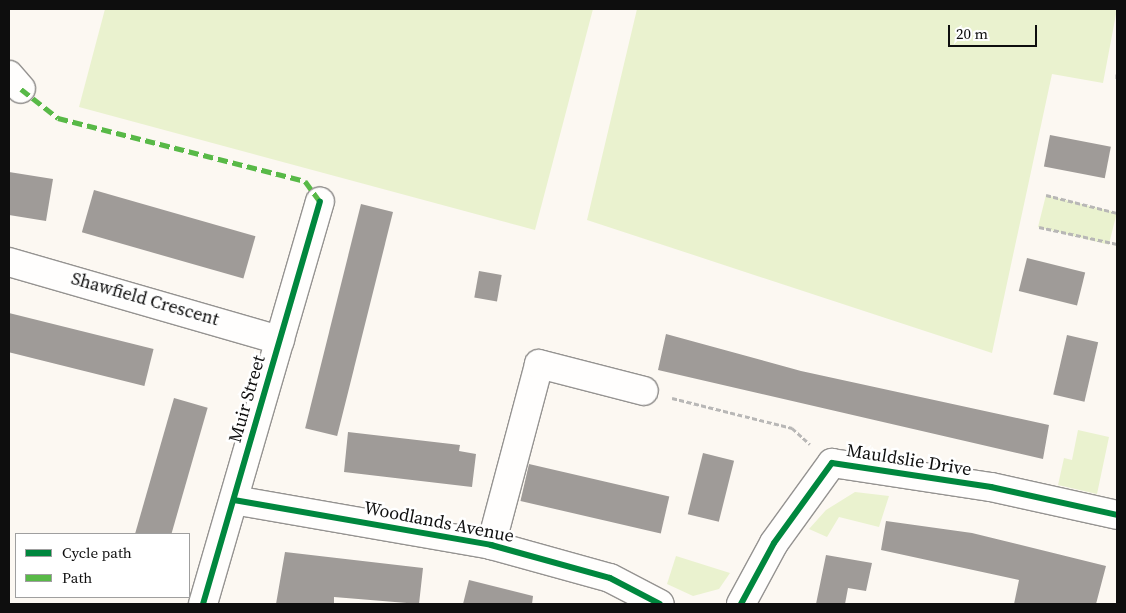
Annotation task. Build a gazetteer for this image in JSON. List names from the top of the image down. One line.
{"streets":{"street":["Shawfield Crescent","Muir Street","Mauldslie Drive","Woodlands Avenue"]},"crossings":[["Shawfield Crescent","Muir Street"],["Muir Street","Woodlands Avenue"]],"legend":["Cycle path","Path"],"scale_bar":"20 m"}
